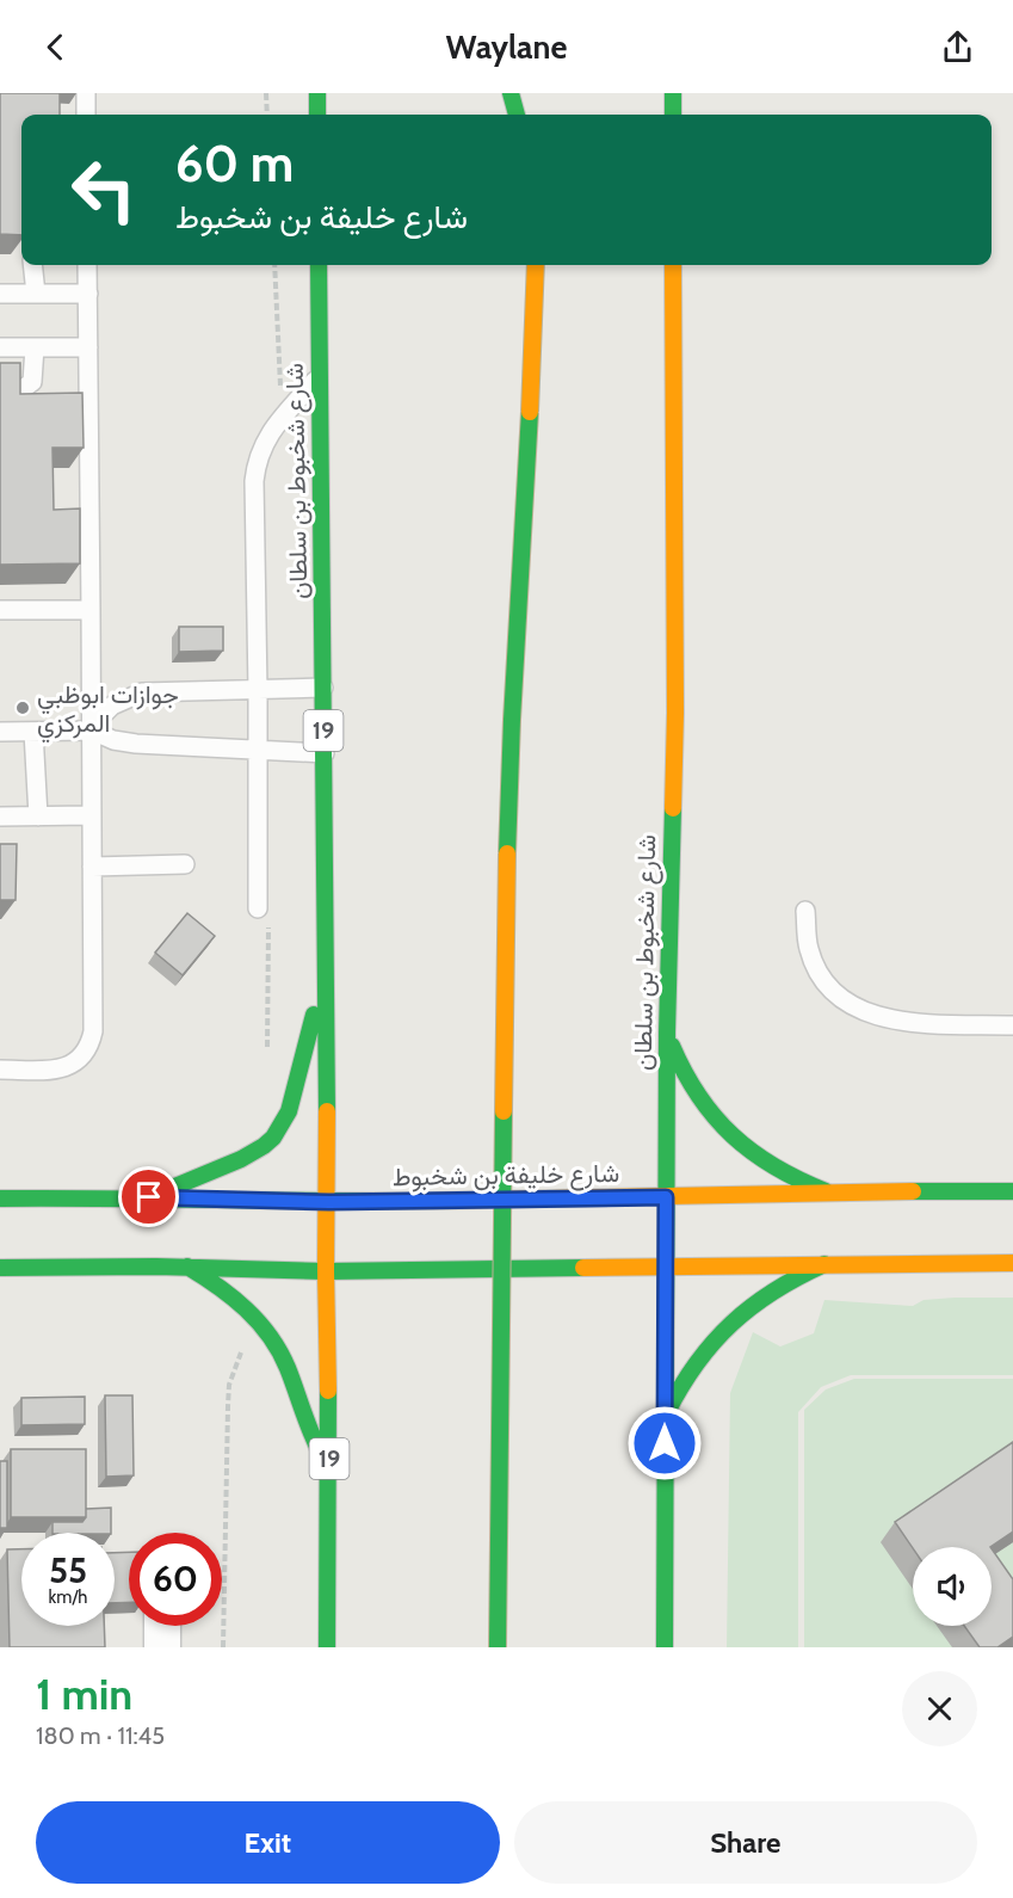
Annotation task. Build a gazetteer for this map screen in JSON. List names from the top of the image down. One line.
{"streets":{"main road":["شارع شخبوط بن سلطان","19","شارع خليفة بن شخبوط"]},"crossings":[["شارع شخبوط بن سلطان","شارع خليفة بن شخبوط"]],"places":["جوازات ابوظبي المركزي"],"page":{"header":"Waylane","turn":["60 m","شارع خليفة بن شخبوط"],"speed":"55 km/h","limit":"60","heading":["1 min","180 m · 11:45"],"buttons":["Exit","Share"]}}
